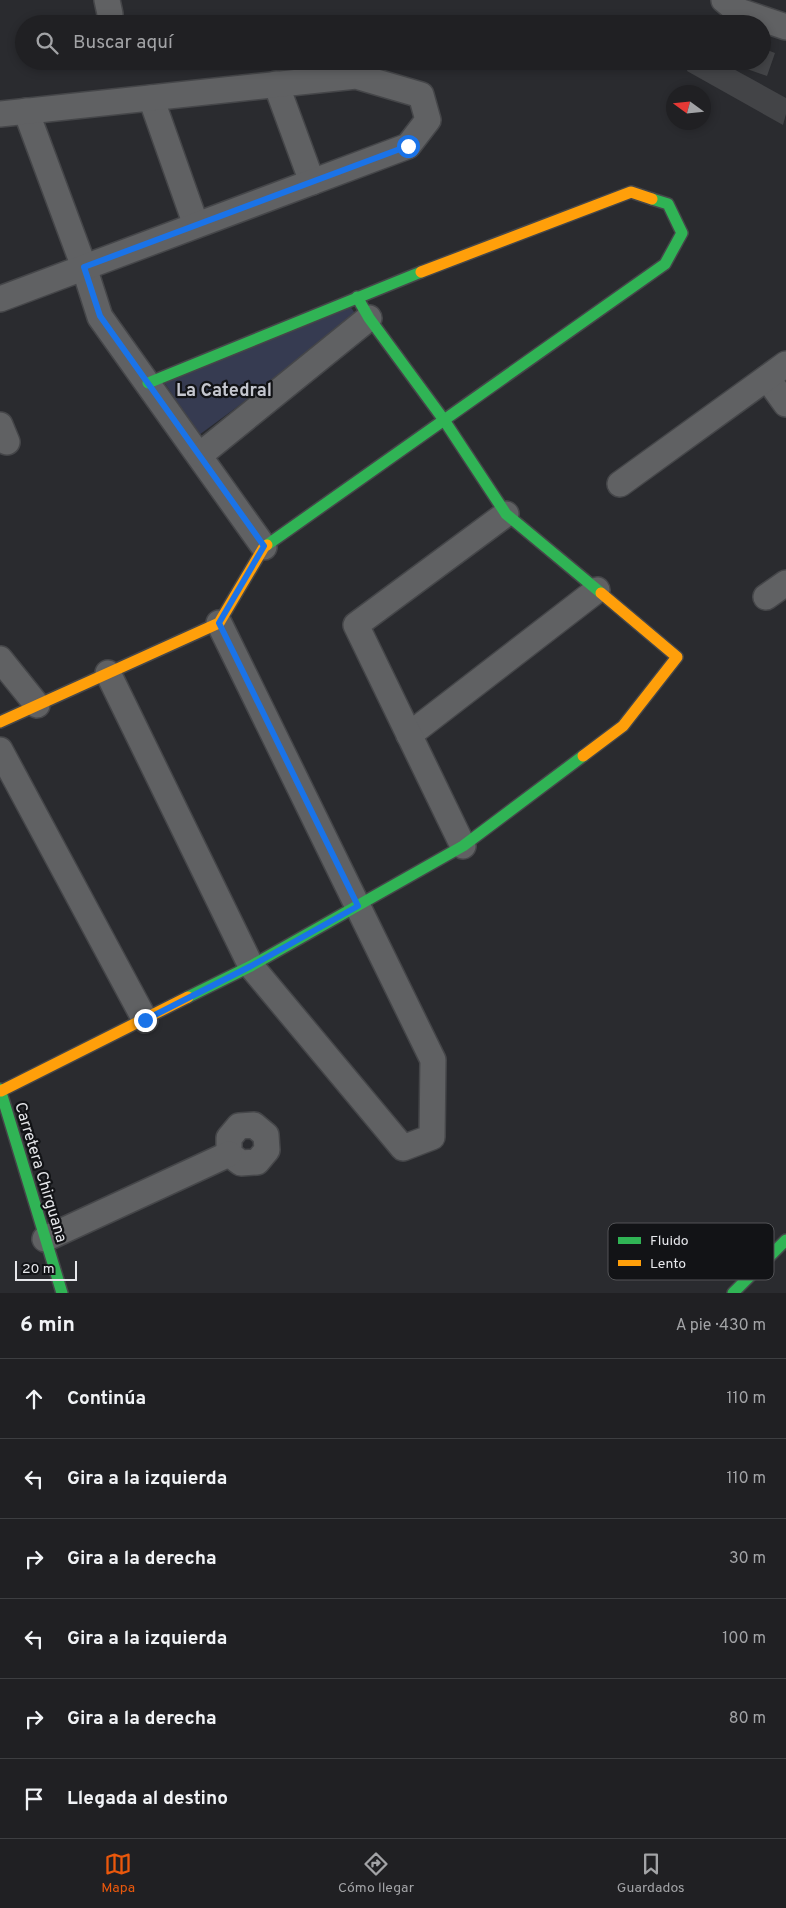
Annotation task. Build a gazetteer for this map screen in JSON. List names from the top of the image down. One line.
{"streets":{"street":["Carretera Chirguana"]},"districts":["La Catedral"],"legend":["Fluido","Lento"],"scale_bar":"20 m","north":"left","page":{"search":"Buscar aquí","scale":"20 m","heading":["6 min","A pie · 430 m"],"list":[["Continúa","110 m"],["Gira a la izquierda","110 m"],["Gira a la derecha","30 m"],["Gira a la izquierda","100 m"],["Gira a la derecha","80 m"],"Llegada al destino"],"nav":["Mapa","Cómo llegar","Guardados"]}}
